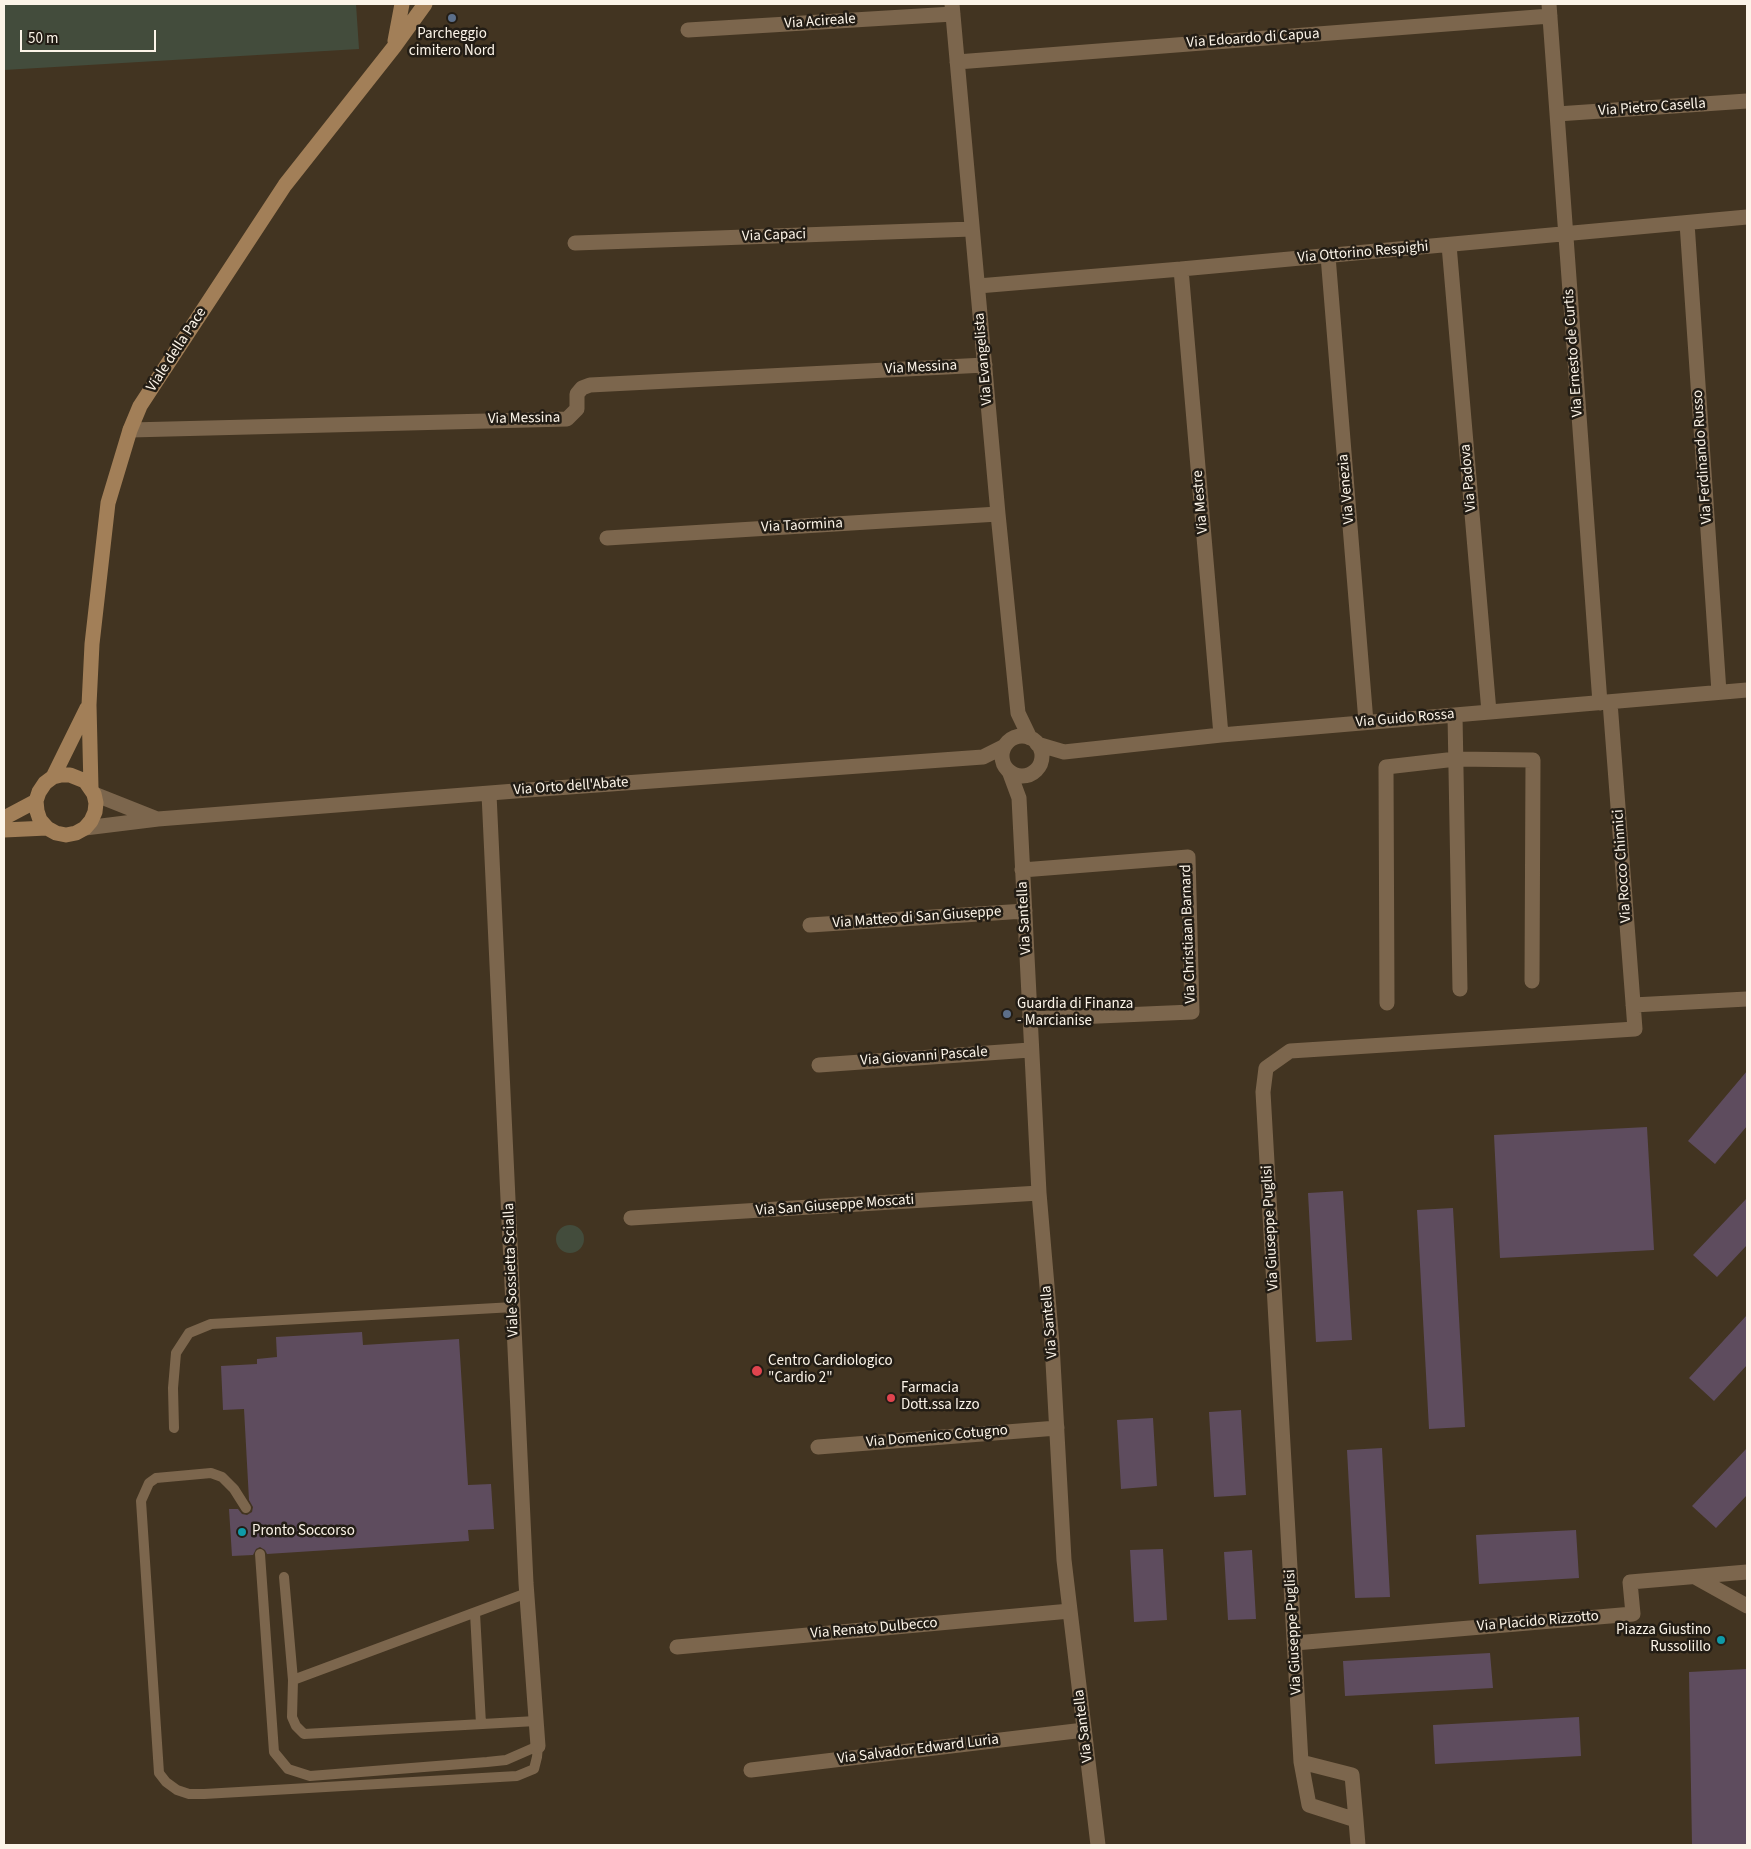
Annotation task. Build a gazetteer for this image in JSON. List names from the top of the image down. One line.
{"streets":{"street":["Via Acireale","Via Edoardo di Capua","Via Pietro Casella","Via Capaci","Via Ottorino Respighi","Viale della Pace","Via Ernesto de Curtis","Via Evangelista","Via Messina","Via Ferdinando Russo","Via Padova","Via Venezia","Via Mestre","Via Taormina","Via Guido Rossa","Via Orto dell'Abate","Via Rocco Chinnici","Via Matteo di San Giuseppe","Via Santella","Via Christiaan Barnard","Via Giovanni Pascale","Via San Giuseppe Moscati","Via Giuseppe Puglisi","Viale Sossietta Scialla","Via Domenico Cotugno","Via Placido Rizzotto","Via Renato Dulbecco","Via Salvador Edward Luria"]},"crossings":[["Via Acireale","Via Evangelista"],["Via Edoardo di Capua","Via Ernesto de Curtis"],["Via Edoardo di Capua","Via Evangelista"],["Via Pietro Casella","Via Ernesto de Curtis"],["Via Capaci","Via Evangelista"],["Via Ottorino Respighi","Via Ernesto de Curtis"],["Via Ottorino Respighi","Via Evangelista"],["Via Ottorino Respighi","Via Ferdinando Russo"],["Via Ottorino Respighi","Via Padova"],["Via Ottorino Respighi","Via Venezia"],["Via Ottorino Respighi","Via Mestre"],["Viale della Pace","Via Messina"],["Viale della Pace","Via Orto dell'Abate"],["Via Ernesto de Curtis","Via Guido Rossa"],["Via Ernesto de Curtis","Via Rocco Chinnici"],["Via Evangelista","Via Messina"],["Via Evangelista","Via Taormina"],["Via Evangelista","Via Guido Rossa"],["Via Evangelista","Via Orto dell'Abate"],["Via Evangelista","Via Santella"],["Via Ferdinando Russo","Via Guido Rossa"],["Via Padova","Via Guido Rossa"],["Via Venezia","Via Guido Rossa"],["Via Mestre","Via Guido Rossa"],["Via Guido Rossa","Via Orto dell'Abate"],["Via Guido Rossa","Via Rocco Chinnici"],["Via Guido Rossa","Via Santella"],["Via Orto dell'Abate","Via Santella"],["Via Orto dell'Abate","Viale Sossietta Scialla"],["Via Rocco Chinnici","Via Giuseppe Puglisi"],["Via Matteo di San Giuseppe","Via Santella"],["Via Santella","Via Christiaan Barnard"],["Via Santella","Via Giovanni Pascale"],["Via Santella","Via San Giuseppe Moscati"],["Via Santella","Via Domenico Cotugno"],["Via Santella","Via Renato Dulbecco"],["Via Santella","Via Salvador Edward Luria"],["Via Giuseppe Puglisi","Via Placido Rizzotto"]],"places":["Parcheggio cimitero Nord","Guardia di Finanza - Marcianise","Centro Cardiologico \"Cardio 2\"","Farmacia Dott.ssa Izzo","Pronto Soccorso","Piazza Giustino Russolillo"],"scale_bar":"50 m"}
